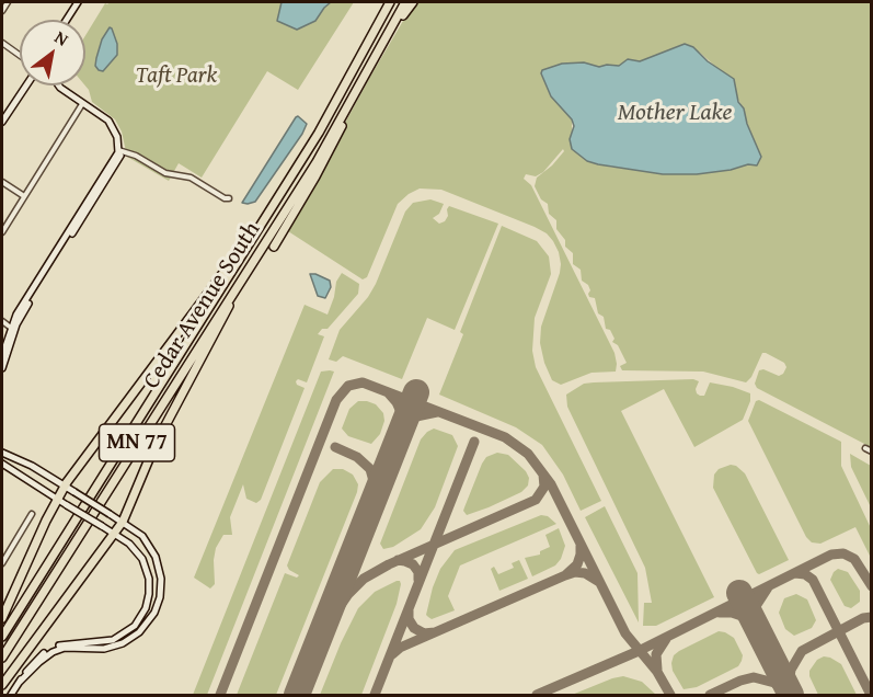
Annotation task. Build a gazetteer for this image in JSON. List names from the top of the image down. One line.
{"streets":{"highway":["Cedar Avenue South","MN 77"]},"water":["Mother Lake"],"parks":["Taft Park"],"north":"top right"}
